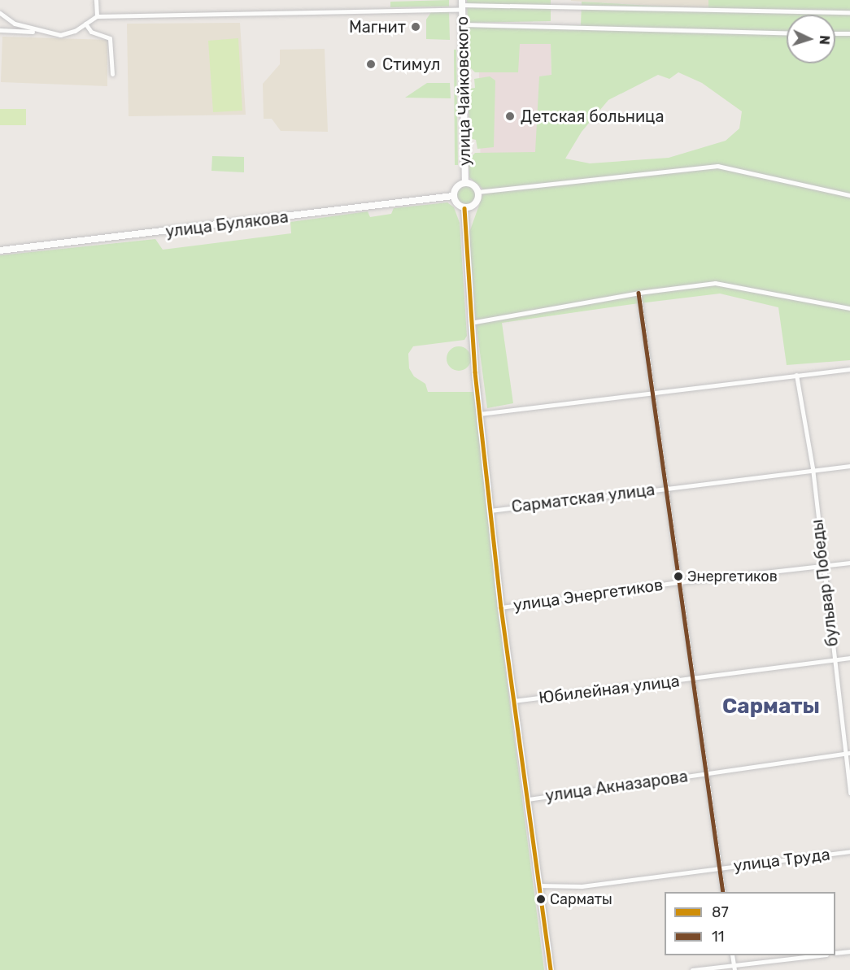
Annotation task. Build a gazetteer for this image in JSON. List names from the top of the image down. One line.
{"streets":{"street":["улица Чайковского","улица Булякова","Сарматская улица","бульвар Победы","улица Энергетиков","Юбилейная улица","улица Акназарова","улица Труда"]},"crossings":[["улица Чайковского","улица Булякова"],["Сарматская улица","бульвар Победы"],["бульвар Победы","улица Энергетиков"],["бульвар Победы","Юбилейная улица"],["бульвар Победы","улица Акназарова"]],"districts":["Сарматы"],"places":["Магнит","Стимул","Детская больница","Энергетиков","Сарматы"],"lines":["transit line 87","transit line 11"],"legend":["87","11"],"north":"right"}
